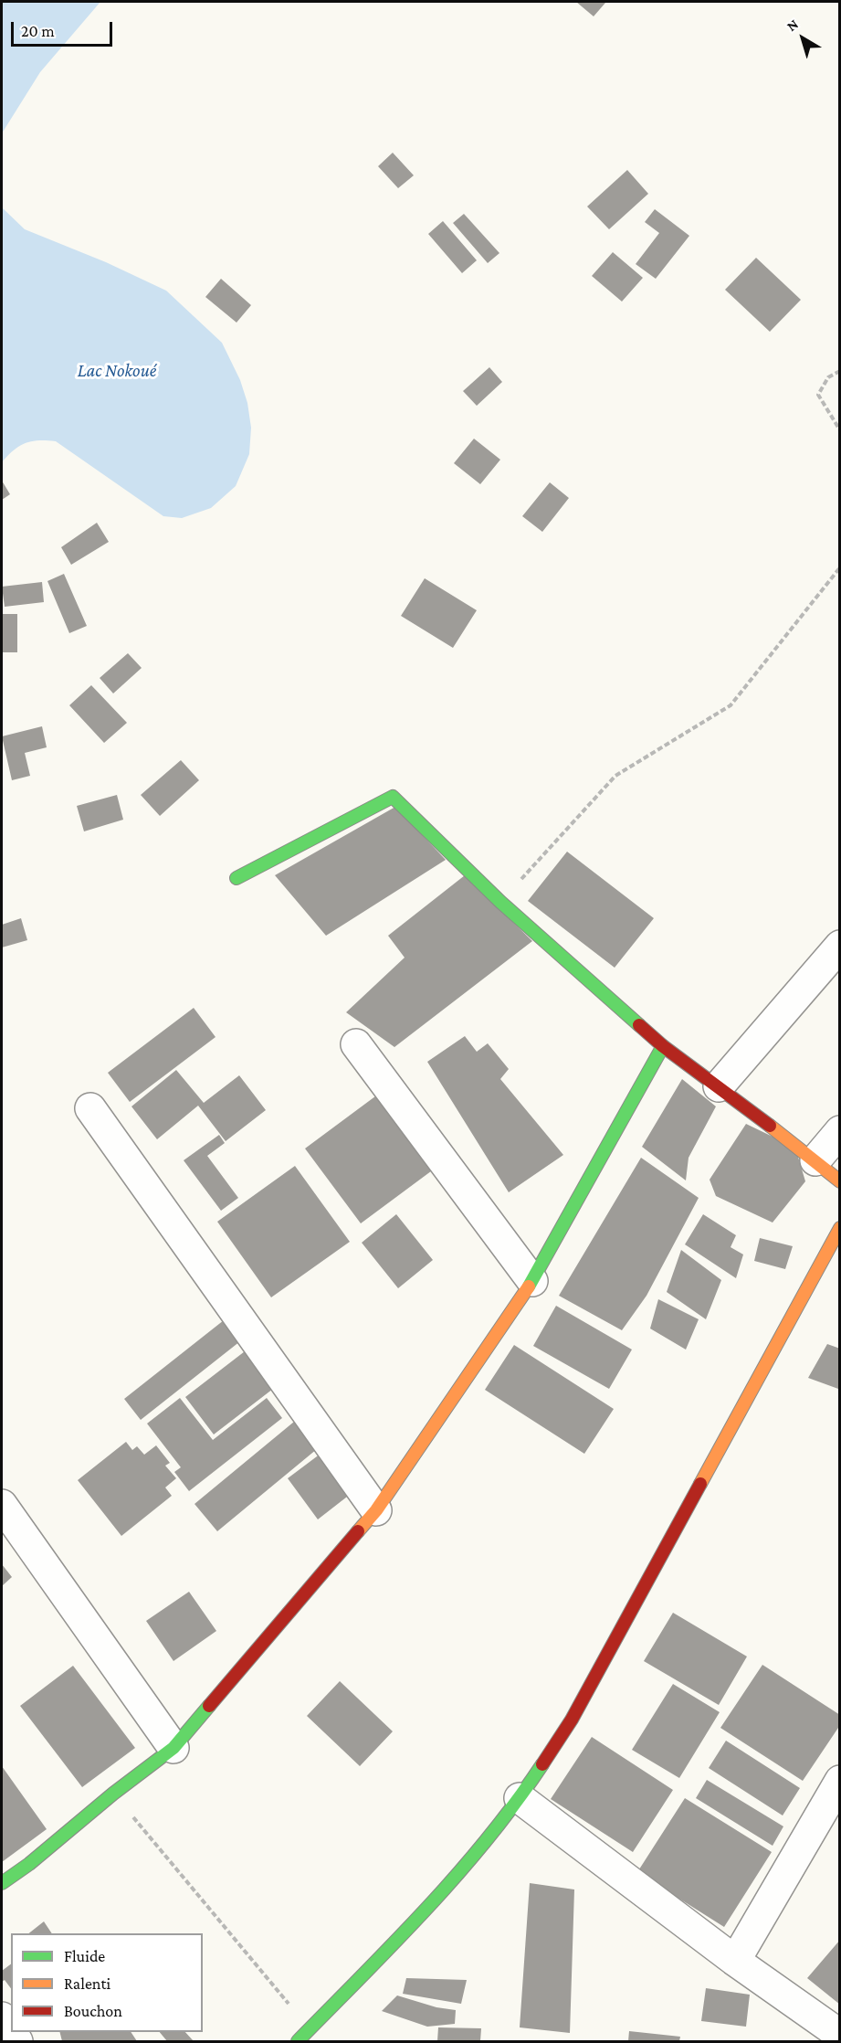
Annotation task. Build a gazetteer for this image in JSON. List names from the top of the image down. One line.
{"water":["Lac Nokoué"],"legend":["Fluide","Ralenti","Bouchon"],"scale_bar":"20 m","north":"top left"}
